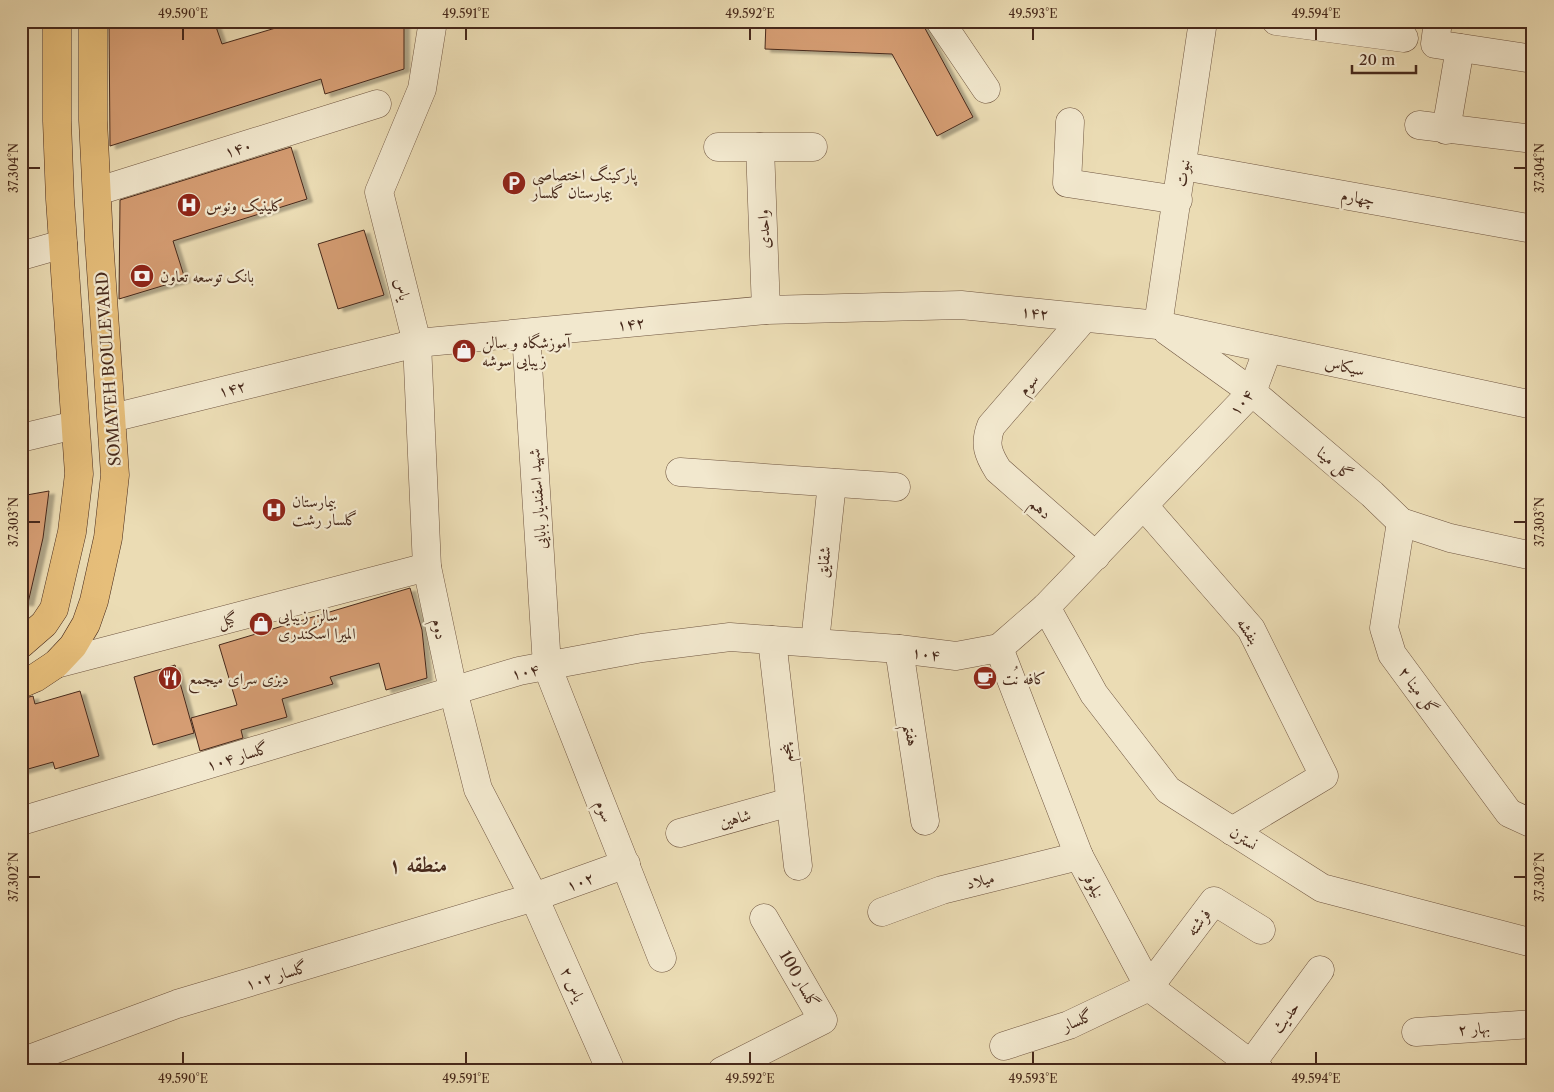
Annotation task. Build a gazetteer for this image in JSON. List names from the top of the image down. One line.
{"streets":{"main road":["SOMAYEH BOULEVARD"],"street":["۱۴۰","نبوت","چهارم","واحدی","یاس","۱۴۲","سیکاس","سوم","۱۰۴","گل مینا","شهید اسفندیار بابایی","دهم","شقایق","گیل","دوم","بنفشه","گل مینا ۲","هفتم","پنجم","گلسار ۱۰۴","شاهین","نسترن","میلاد","۱۰۲","نیلوفر","فرشته","گلسار ۱۰۲","گلسار 100","یاس ۲","حدیث","گلسار","بهار ۲"]},"crossings":[["۱۴۰","SOMAYEH BOULEVARD"],["نبوت","چهارم"],["نبوت","۱۴۲"],["نبوت","سیکاس"],["نبوت","گل مینا"],["واحدی","۱۴۲"],["یاس","۱۴۲"],["یاس","گیل"],["یاس","دوم"],["۱۴۲","سیکاس"],["۱۴۲","SOMAYEH BOULEVARD"],["۱۴۲","سوم"],["۱۴۲","گل مینا"],["۱۴۲","شهید اسفندیار بابایی"],["سیکاس","۱۰۴"],["سیکاس","گل مینا"],["SOMAYEH BOULEVARD","گیل"],["سوم","۱۰۴"],["سوم","شهید اسفندیار بابایی"],["سوم","دهم"],["سوم","۱۰۲"],["۱۰۴","گل مینا"],["۱۰۴","شهید اسفندیار بابایی"],["۱۰۴","دهم"],["۱۰۴","شقایق"],["۱۰۴","دوم"],["۱۰۴","بنفشه"],["۱۰۴","هفتم"],["۱۰۴","پنجم"],["۱۰۴","گلسار ۱۰۴"],["۱۰۴","نسترن"],["۱۰۴","نیلوفر"],["گل مینا","گل مینا ۲"],["گیل","دوم"],["دوم","گلسار ۱۰۴"],["دوم","۱۰۲"],["دوم","گلسار ۱۰۲"],["دوم","یاس ۲"],["بنفشه","نسترن"],["پنجم","شاهین"],["میلاد","نیلوفر"],["۱۰۲","گلسار ۱۰۲"],["۱۰۲","یاس ۲"],["نیلوفر","فرشته"],["نیلوفر","حدیث"],["نیلوفر","گلسار"],["فرشته","گلسار"],["گلسار ۱۰۲","یاس ۲"]],"districts":["منطقه ۱"],"places":{"parking":["پارکینگ اختصاصی بیمارستان گلسار"],"hospital":["کلینیک ونوس","بیمارستان گلسار رشت"],"bank":["بانک توسعه تعاون"],"shop":["آموزشگاه و سالن زیبایی سوشه","سالن زیبایی المیرا اسکندری"],"restaurant":["دیزی سرای میجمع"],"cafe":["کافه نُت"]},"scale_bar":"20 m","coordinates":["49.590°E","49.591°E","49.592°E","49.593°E","49.594°E","37.304°N","37.303°N","37.302°N"]}
